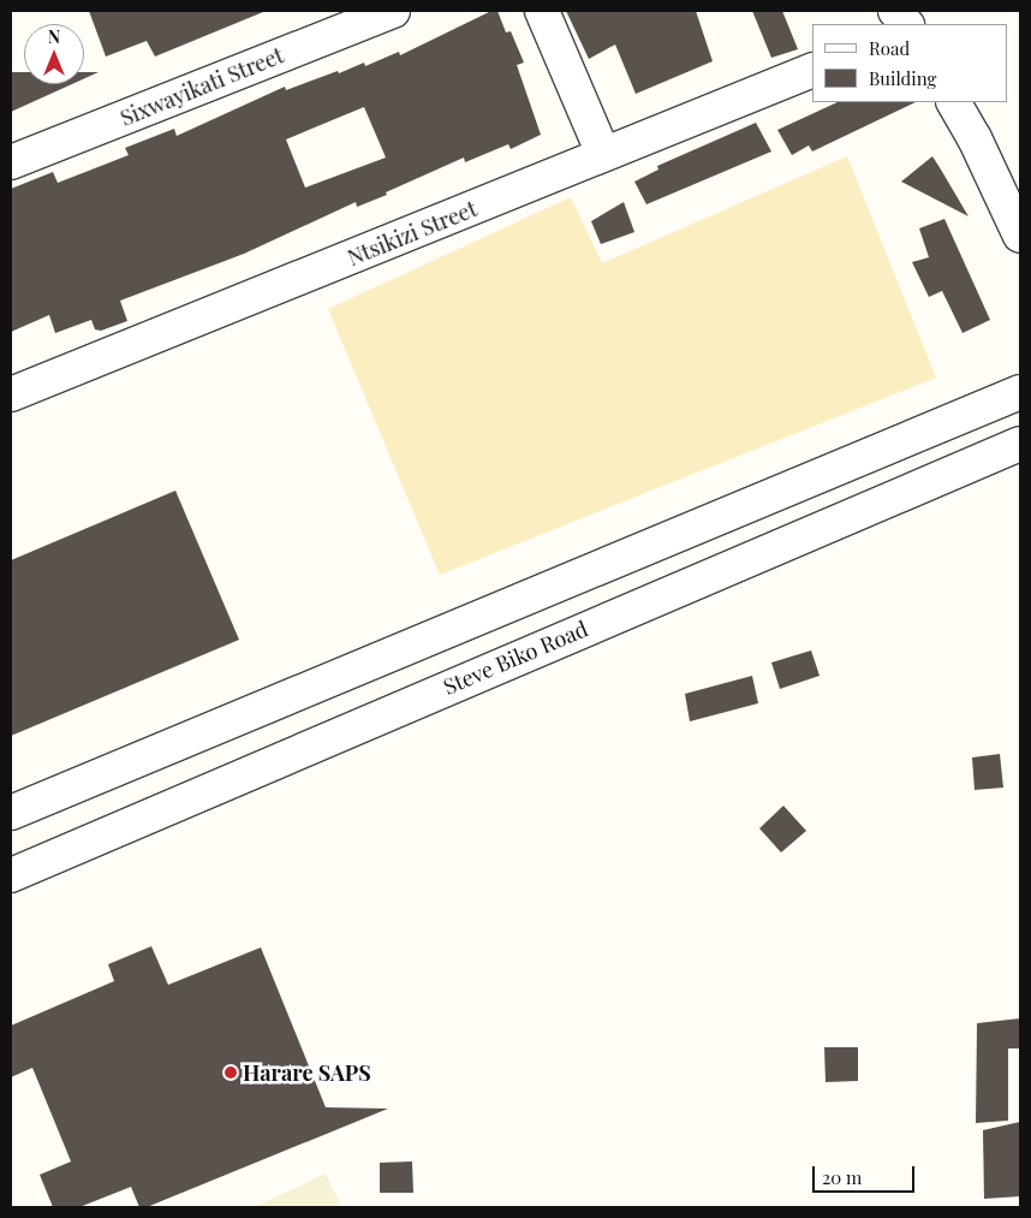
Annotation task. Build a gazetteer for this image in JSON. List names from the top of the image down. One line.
{"streets":{"street":["Sixwayikati Street","Ntsikizi Street","Steve Biko Road"]},"places":["Harare SAPS"],"legend":["Road","Building"],"scale_bar":"20 m","north":"top"}
